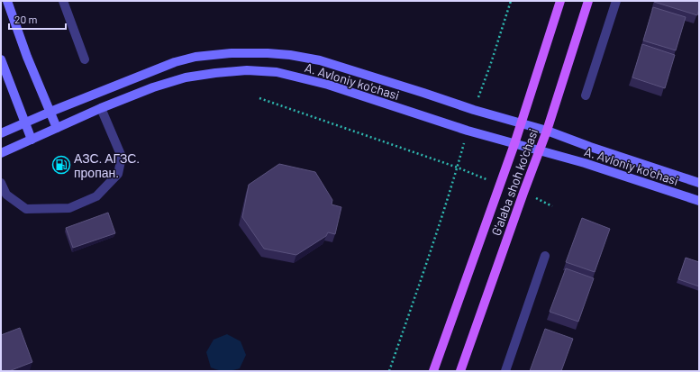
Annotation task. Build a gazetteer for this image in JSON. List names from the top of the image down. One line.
{"streets":{"main road":["A. Avloniy ko'chasi","G'alaba shoh ko'chasi"]},"crossings":[["A. Avloniy ko'chasi","G'alaba shoh ko'chasi"]],"places":{"fuel station":["АЗС. АГЗС. пропан."]},"scale_bar":"20 m"}
